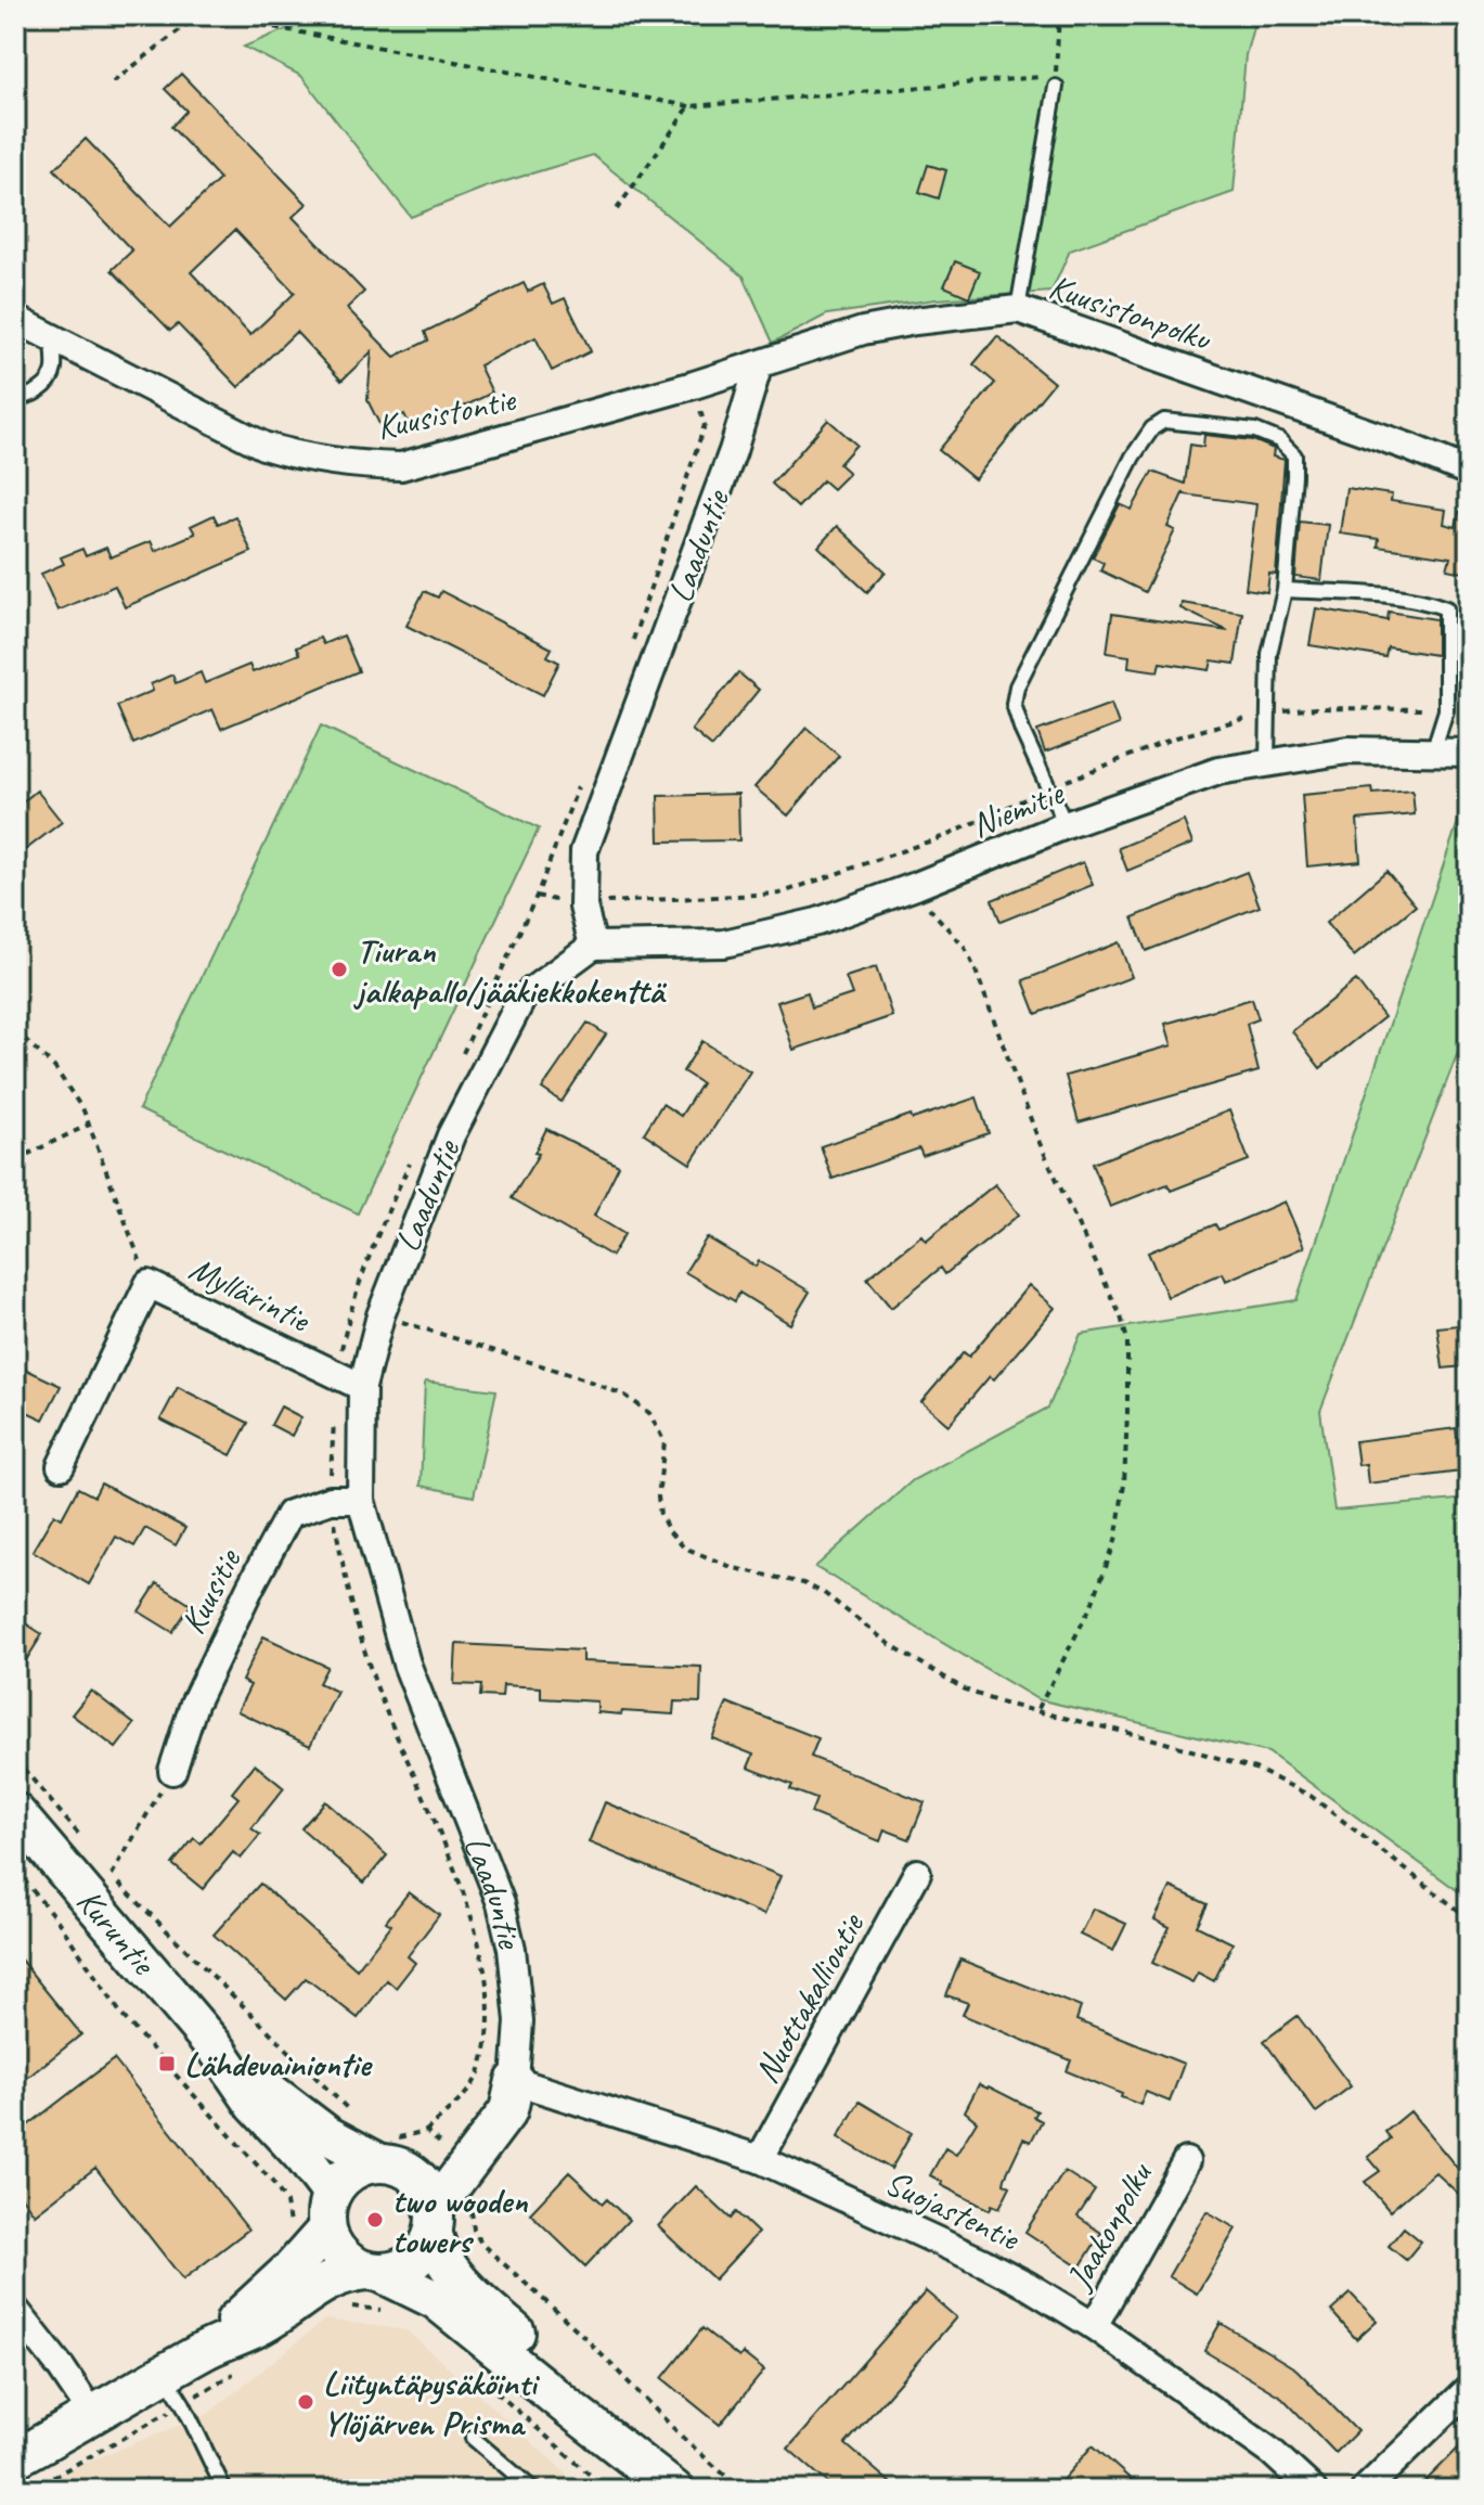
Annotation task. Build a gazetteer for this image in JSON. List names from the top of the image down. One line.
{"streets":{"main road":["Laaduntie","Kuruntie"],"street":["Kuusistonpolku","Kuusistontie","Niemitie","Myllärintie","Kuusitie","Nuottakalliontie","Suojastentie","Jaakonpolku"]},"crossings":[["Kuusistonpolku","Kuusistontie"],["Kuusistonpolku","Laaduntie"],["Kuusistontie","Laaduntie"],["Laaduntie","Niemitie"],["Laaduntie","Myllärintie"],["Laaduntie","Kuusitie"],["Laaduntie","Kuruntie"],["Laaduntie","Suojastentie"],["Nuottakalliontie","Suojastentie"],["Suojastentie","Jaakonpolku"]],"places":{"other":["Tiuran jalkapallo/jääkiekkokenttä","two wooden towers","Liityntäpysäköinti Ylöjärven Prisma"],"transit":["Lähdevainiontie"]}}
